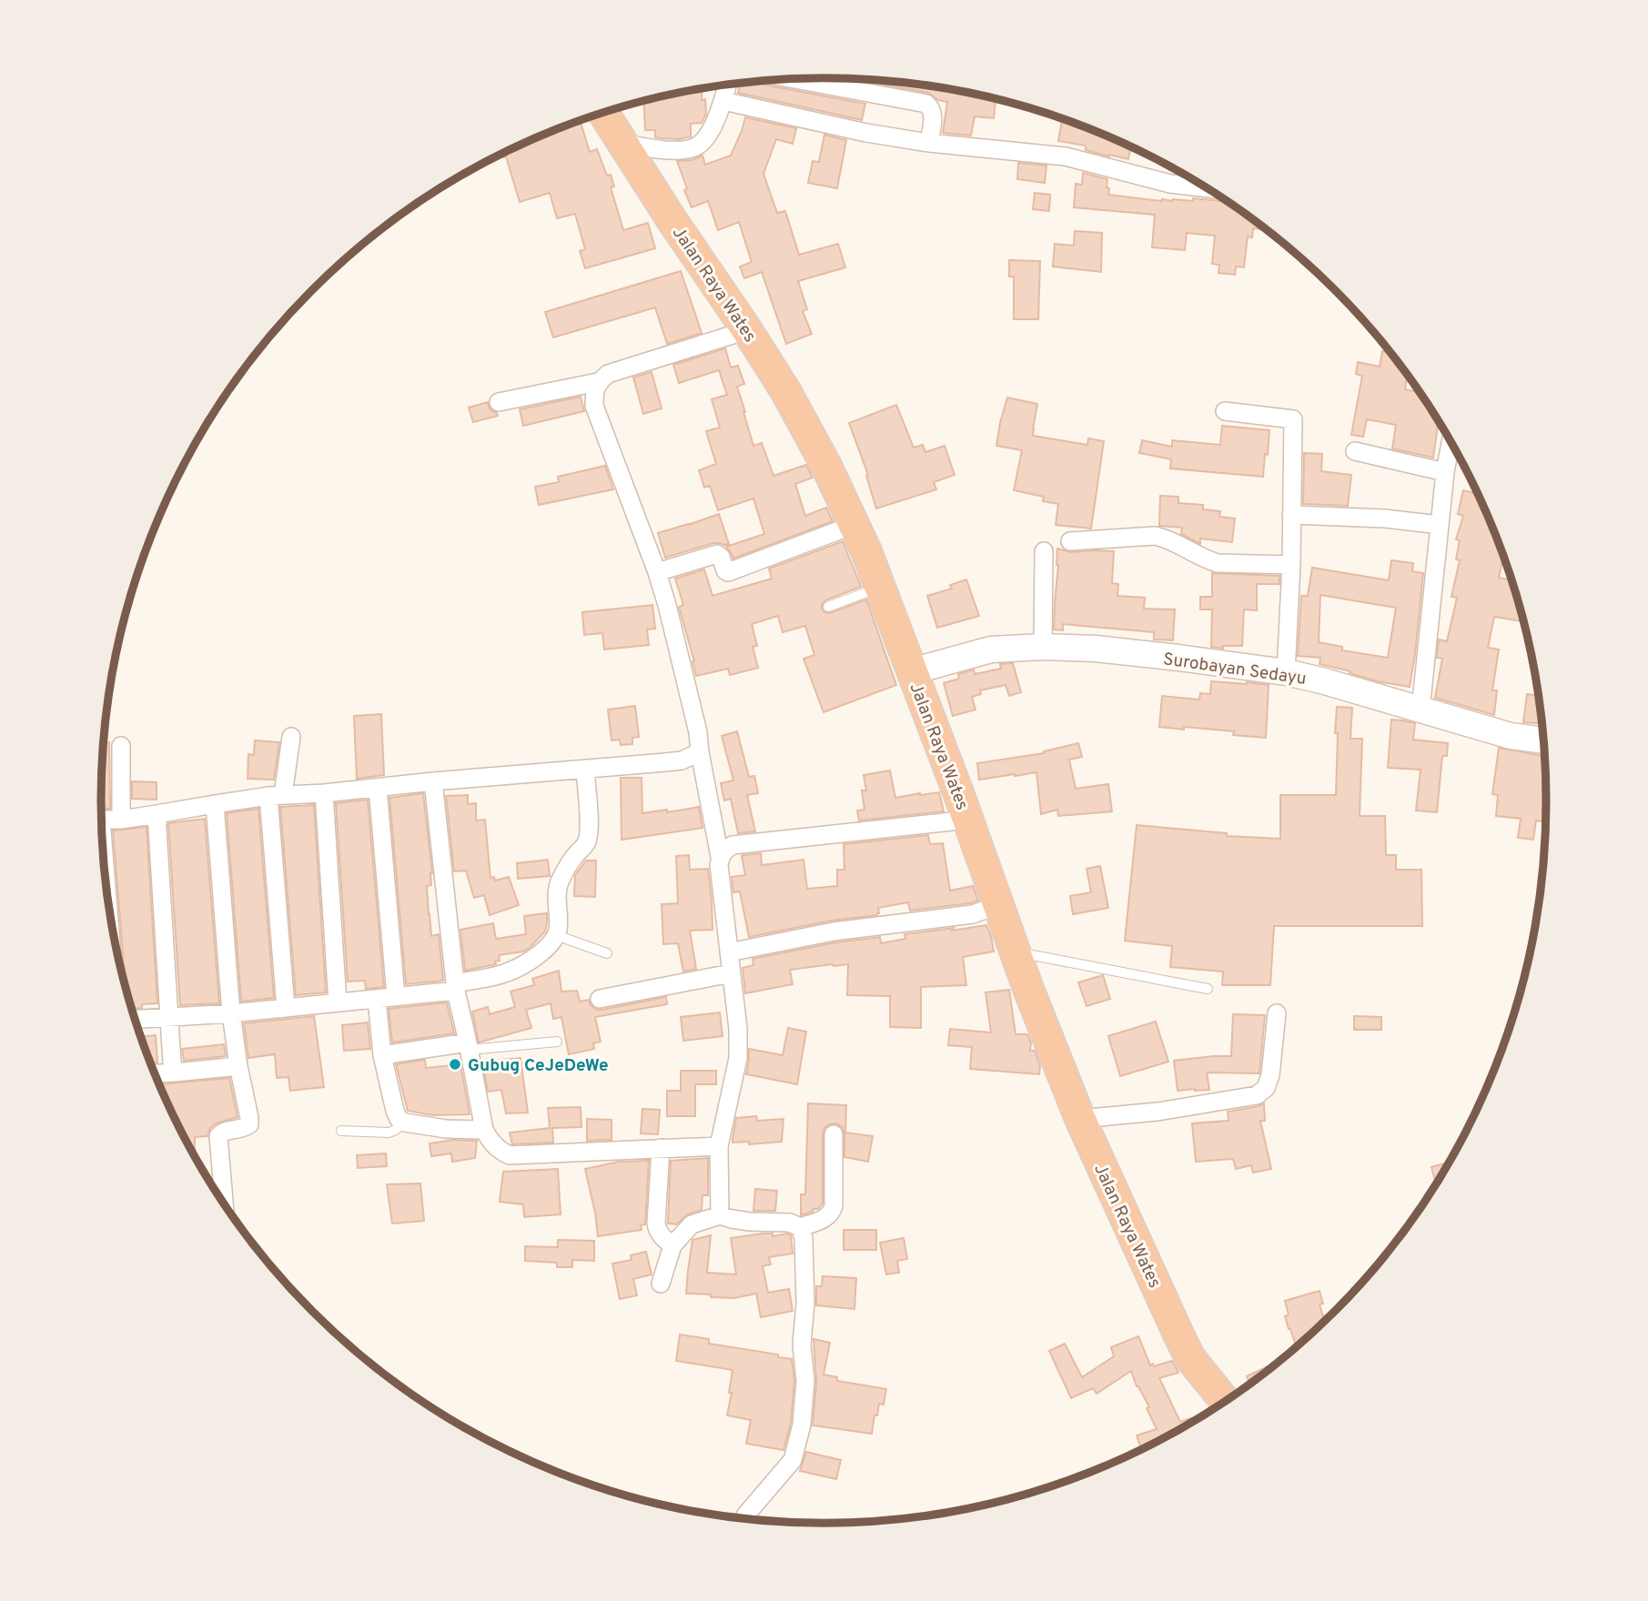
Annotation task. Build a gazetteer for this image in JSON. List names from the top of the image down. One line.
{"streets":{"highway":["Jalan Raya Wates"],"main road":["Surobayan Sedayu"]},"crossings":[["Jalan Raya Wates","Surobayan Sedayu"]],"places":["Gubug CeJeDeWe"]}
